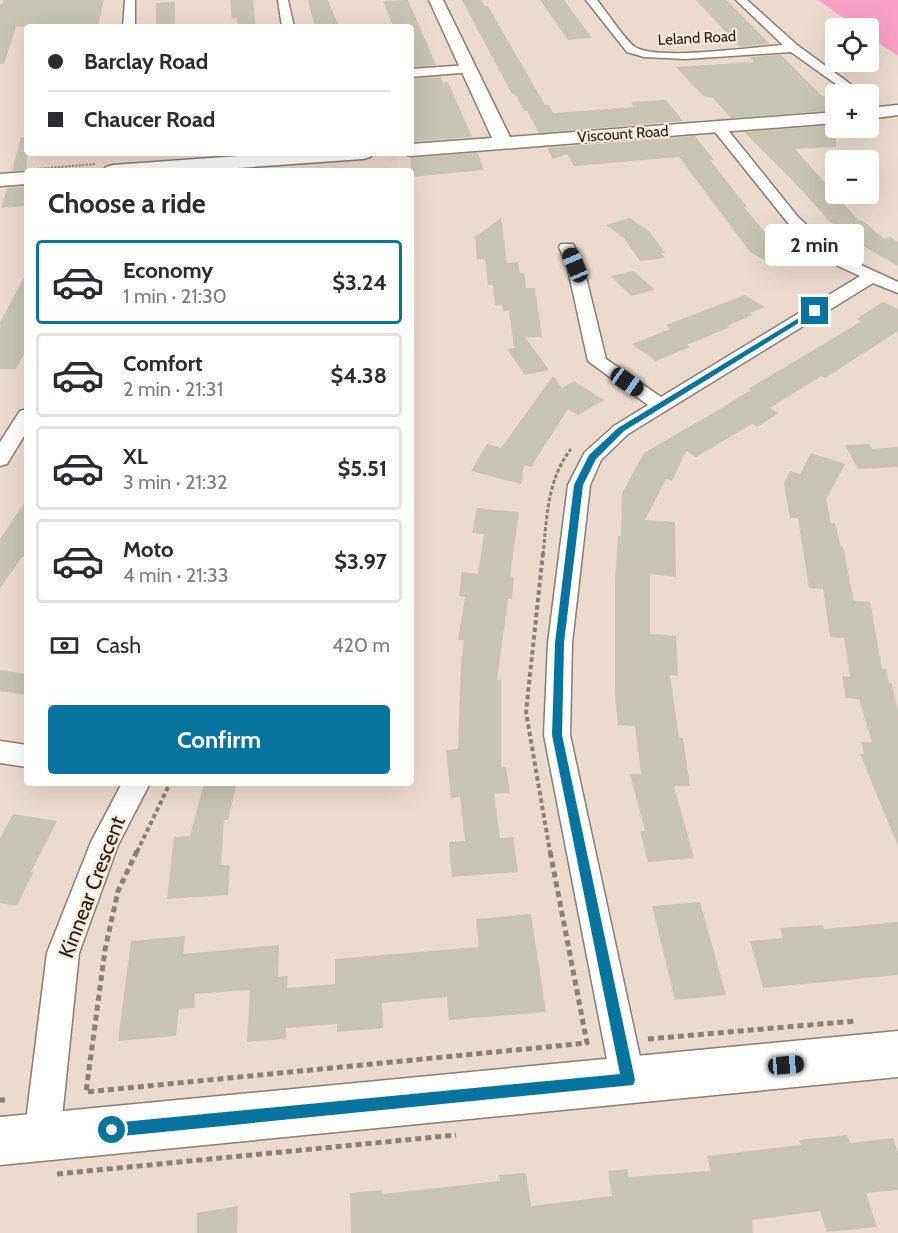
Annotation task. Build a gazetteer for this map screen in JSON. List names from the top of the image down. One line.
{"streets":{"street":["Leland Road","Viscount Road","Kinnear Crescent"]},"page":{"map_buttons":["+","−"],"banner":["Barclay Road","Chaucer Road"],"heading":"Choose a ride","bubble":"2 min","list":[{"name":"Economy","note":"1 min · 21:30","value":"$3.24"},{"name":"Comfort","note":"2 min · 21:31","value":"$4.38"},{"name":"XL","note":"3 min · 21:32","value":"$5.51"},{"name":"Moto","note":"4 min · 21:33","value":"$3.97"}],"pay":["Cash","420 m"],"buttons":"Confirm"}}
